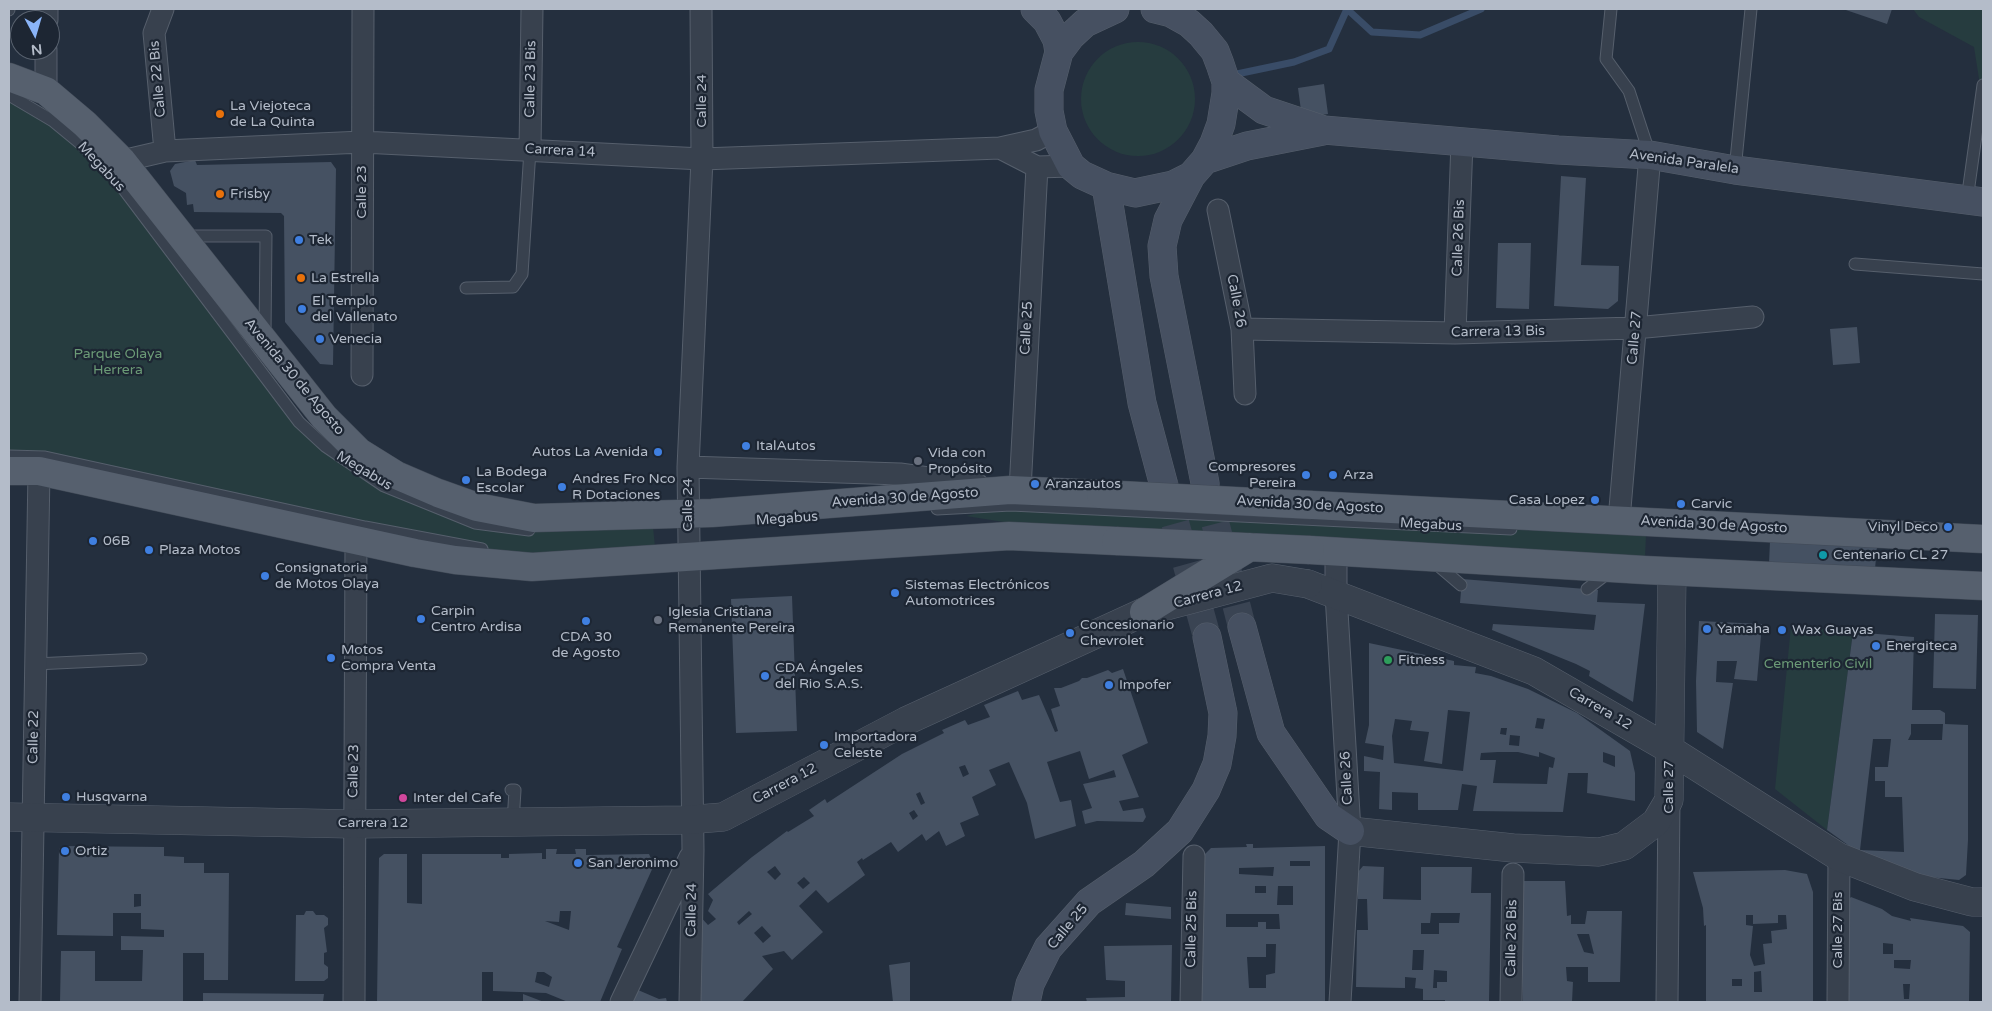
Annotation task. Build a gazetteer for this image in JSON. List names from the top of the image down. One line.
{"streets":{"main road":["Avenida Paralela","Calle 25","Avenida 30 de Agosto"],"street":["Calle 22 Bis","Calle 23 Bis","Calle 24","Carrera 14","Calle 23","Calle 26 Bis","Calle 26","Carrera 13 Bis","Calle 27","Carrera 12","Calle 22","Calle 25 Bis","Calle 27 Bis"],"lane":["Megabus"]},"crossings":[["Calle 22 Bis","Carrera 14"],["Calle 23 Bis","Carrera 14"],["Calle 24","Carrera 14"],["Calle 24","Megabus"],["Calle 24","Avenida 30 de Agosto"],["Calle 24","Carrera 12"],["Carrera 14","Avenida Paralela"],["Carrera 14","Calle 23"],["Carrera 14","Calle 25"],["Carrera 14","Avenida 30 de Agosto"],["Avenida Paralela","Calle 26 Bis"],["Avenida Paralela","Calle 27"],["Megabus","Avenida 30 de Agosto"],["Calle 23","Avenida 30 de Agosto"],["Calle 23","Carrera 12"],["Calle 26 Bis","Carrera 13 Bis"],["Calle 26","Carrera 13 Bis"],["Calle 26","Avenida 30 de Agosto"],["Calle 26","Carrera 12"],["Calle 25","Avenida 30 de Agosto"],["Carrera 13 Bis","Calle 27"],["Calle 27","Avenida 30 de Agosto"],["Calle 27","Carrera 12"],["Avenida 30 de Agosto","Calle 22"],["Carrera 12","Calle 22"],["Carrera 12","Calle 27 Bis"]],"parks":["Parque Olaya Herrera","Cementerio Civil"],"places":["La Viejoteca de La Quinta","Frisby","Tek","La Estrella","El Templo del Vallenato","Venecia","ItalAutos","Autos La Avenida","Vida con Propósito","Compresores Pereira","Arza","La Bodega Escolar","Aranzautos","Andres Fro Nco R Dotaciones","Casa Lopez","Carvic","Vinyl Deco","06B","Plaza Motos","Centenario CL 27","Consignatoria de Motos Olaya","Sistemas Electrónicos Automotrices","Carpin Centro Ardisa","Iglesia Cristiana Remanente Pereira","CDA 30 de Agosto","Yamaha","Wax Guayas","Concesionario Chevrolet","Energiteca","Motos Compra Venta","Fitness","CDA Ángeles del Rio S.A.S.","Impofer","Importadora Celeste","Husqvarna","Inter del Cafe","Ortiz","San Jeronimo"],"north":"bottom"}
